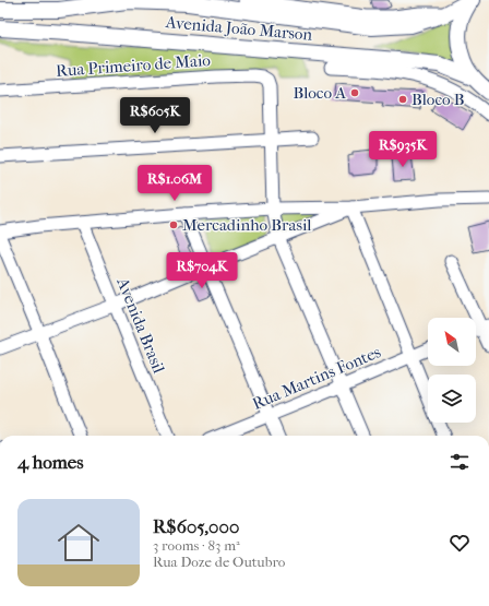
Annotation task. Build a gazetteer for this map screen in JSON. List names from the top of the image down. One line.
{"streets":{"main road":["Avenida João Marson"],"street":["Rua Primeiro de Maio","Avenida Brasil","Rua Martins Fontes"]},"places":["Bloco A","Bloco B","Mercadinho Brasil"],"north":"top left","page":{"price":["R$605K","R$935K","R$1.06M","R$704K"],"heading":"4 homes","list":[{"name":"R$605,000","note":"3 rooms · 83 m² · Rua Doze de Outubro"}]}}
